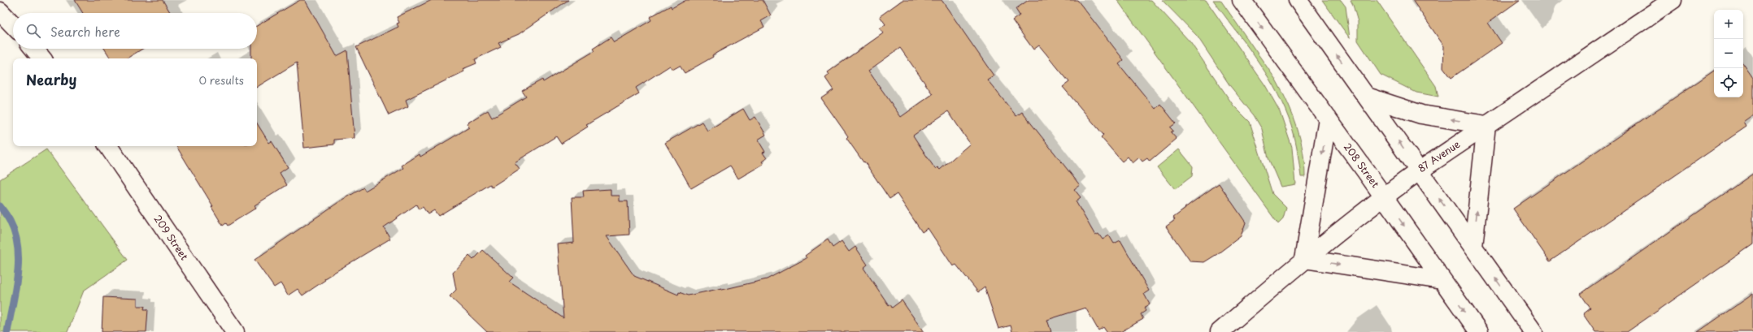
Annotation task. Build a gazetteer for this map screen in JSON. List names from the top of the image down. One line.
{"streets":{"main road":["87 Avenue","208 Street","209 Street"]},"crossings":[["87 Avenue","208 Street"]],"page":{"map_buttons":["+","−"],"search":"Search here","heading":["Nearby","0 results"]}}
